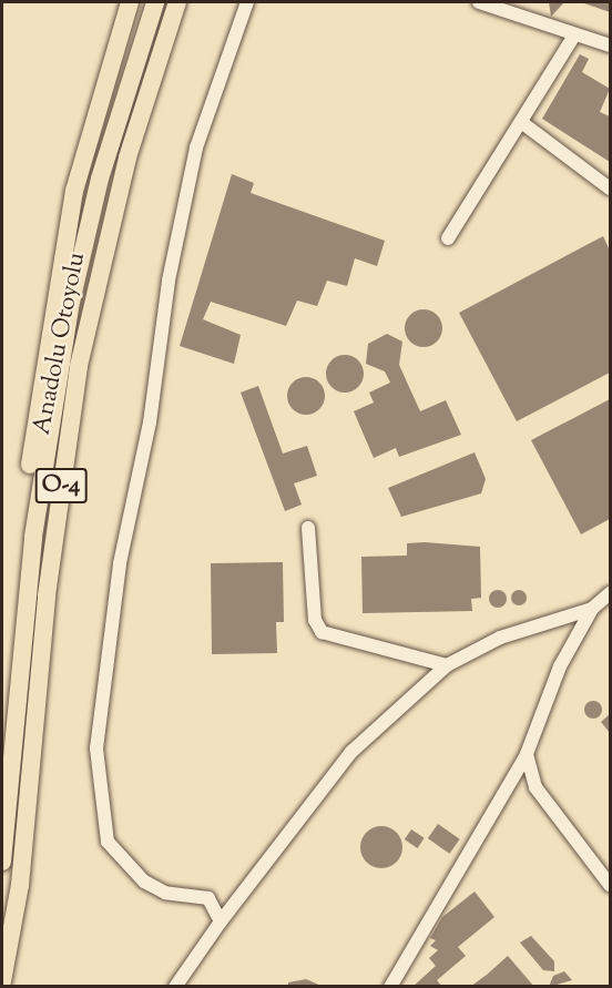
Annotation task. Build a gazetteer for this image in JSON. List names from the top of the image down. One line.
{"streets":{"highway":["Anadolu Otoyolu","O-4"]}}
